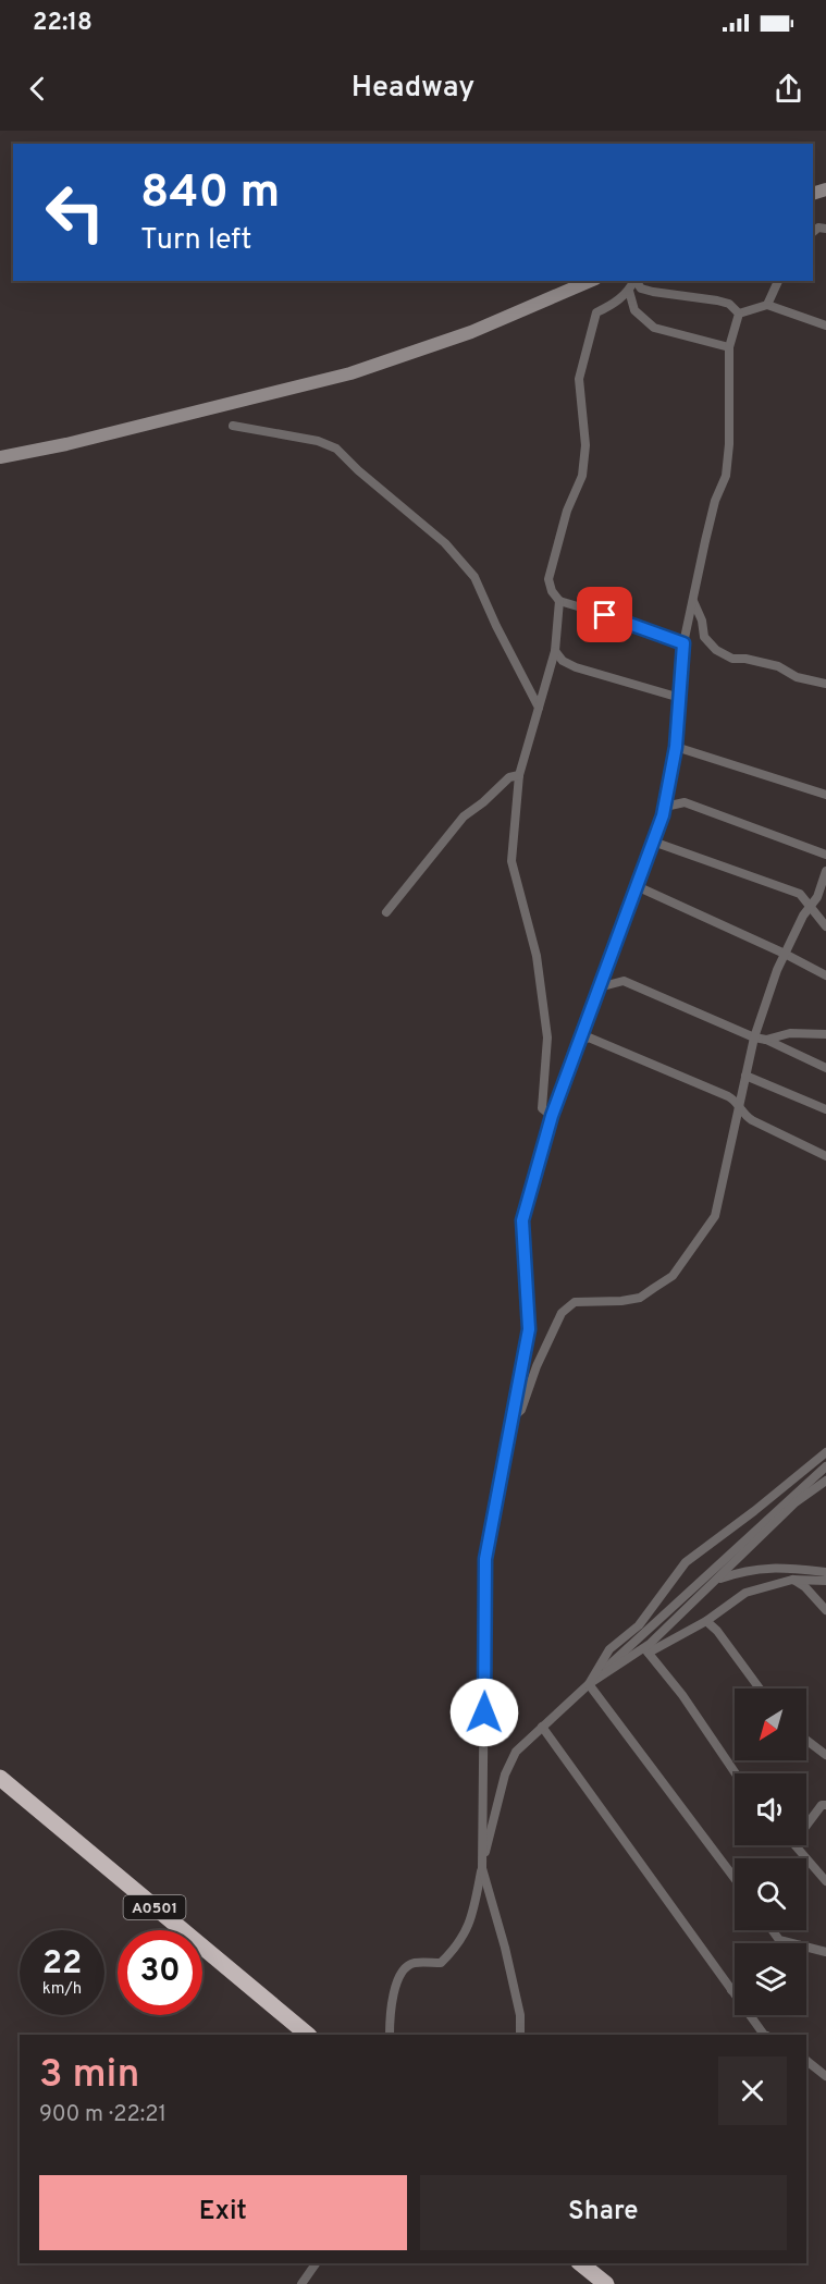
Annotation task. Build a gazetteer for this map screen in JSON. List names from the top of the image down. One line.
{"streets":{"highway":["A0501"]},"north":"bottom left","page":{"status":"22:18","header":"Headway","turn":["840 m","Turn left"],"speed":"22 km/h","limit":"30","heading":["3 min","900 m · 22:21"],"buttons":["Exit","Share"]}}
